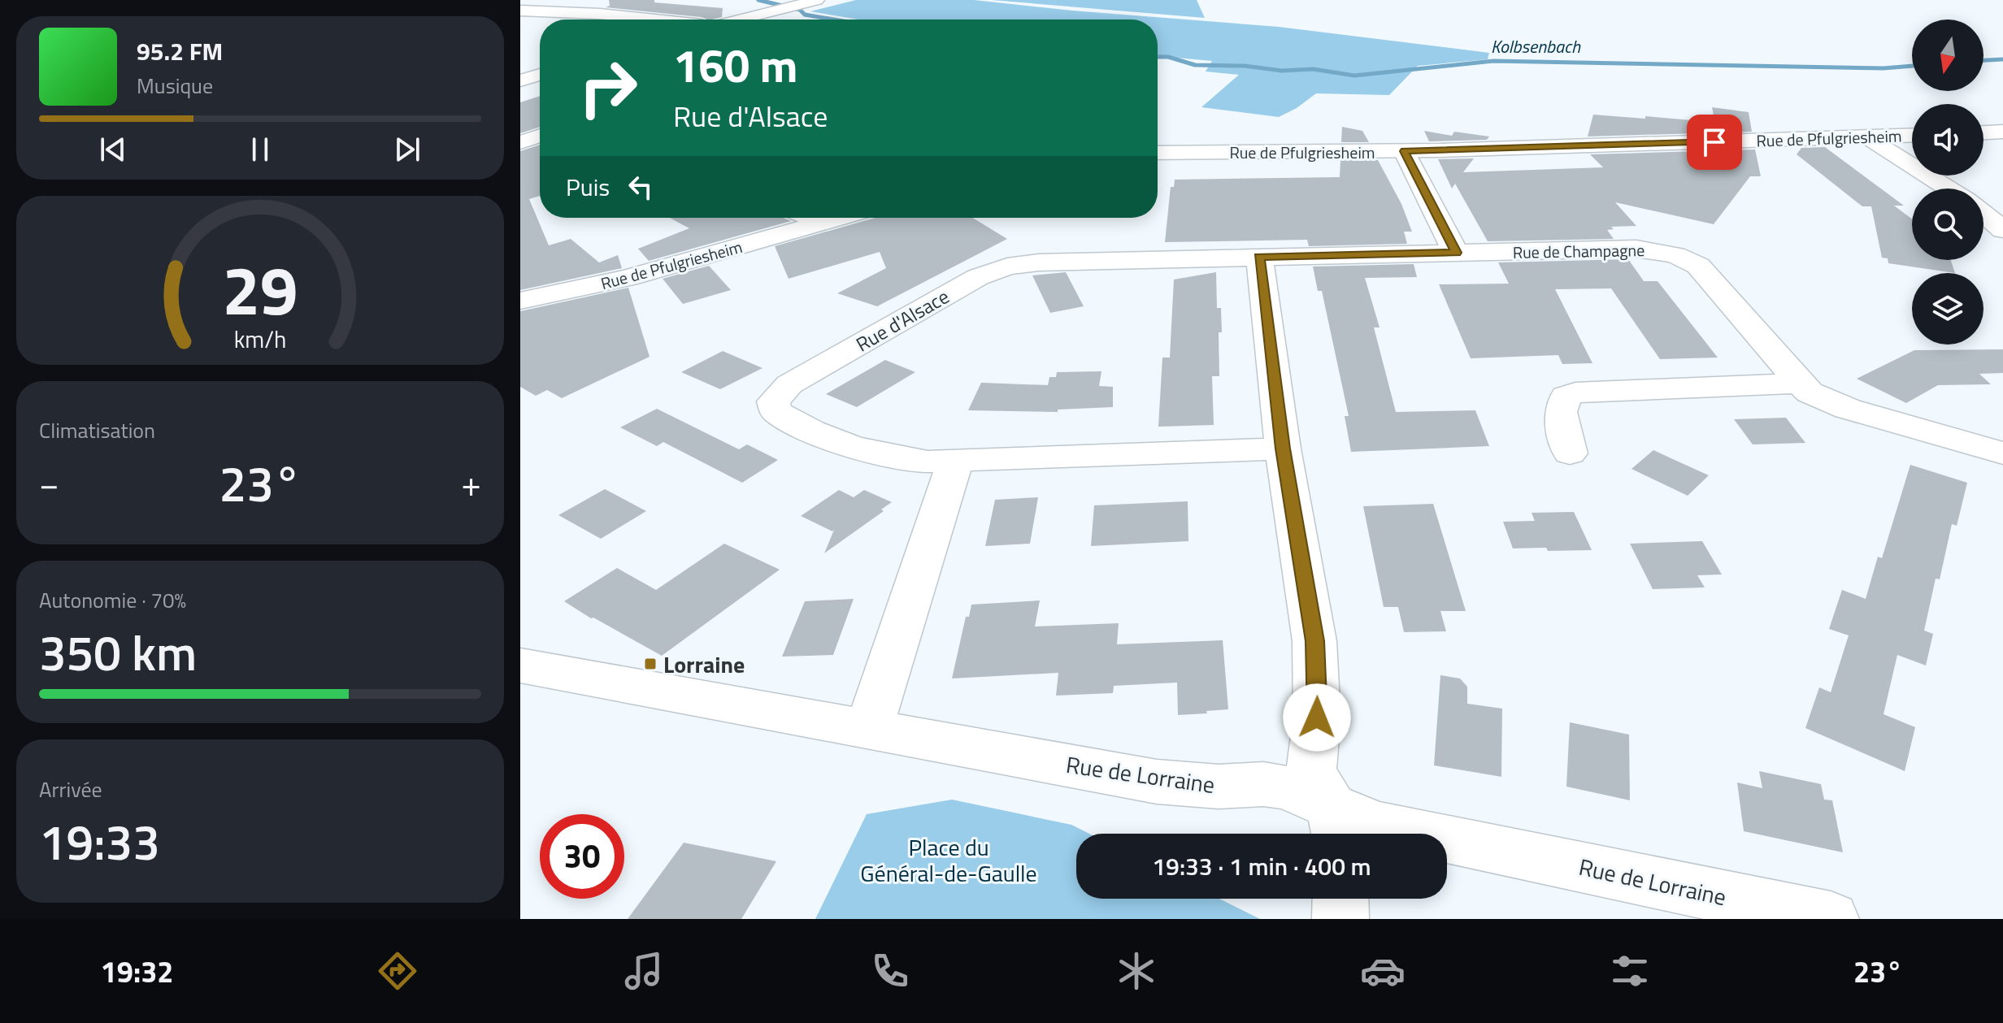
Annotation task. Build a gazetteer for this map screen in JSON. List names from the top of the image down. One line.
{"streets":{"street":["Rue de Pfulgriesheim","Rue de Champagne","Rue d'Alsace","Rue de Lorraine"]},"crossings":[["Rue de Champagne","Rue d'Alsace"]],"water":["Kolbsenbach"],"parks":["Place du Général-de-Gaulle"],"places":{"transit":["Lorraine"]},"north":"bottom","page":{"turn":["160 m","Rue d'Alsace"],"song":["95.2 FM","Musique"],"then":"Puis","tile":["Climatisation",["Autonomie · 70%","350 km"],["Arrivée","19:33"]],"heat":["−","23°","+"],"limit":"30","trip":"19:33 · 1 min · 400 m","tabs":["19:32","23°"],"gauge":["29","km/h"]}}
